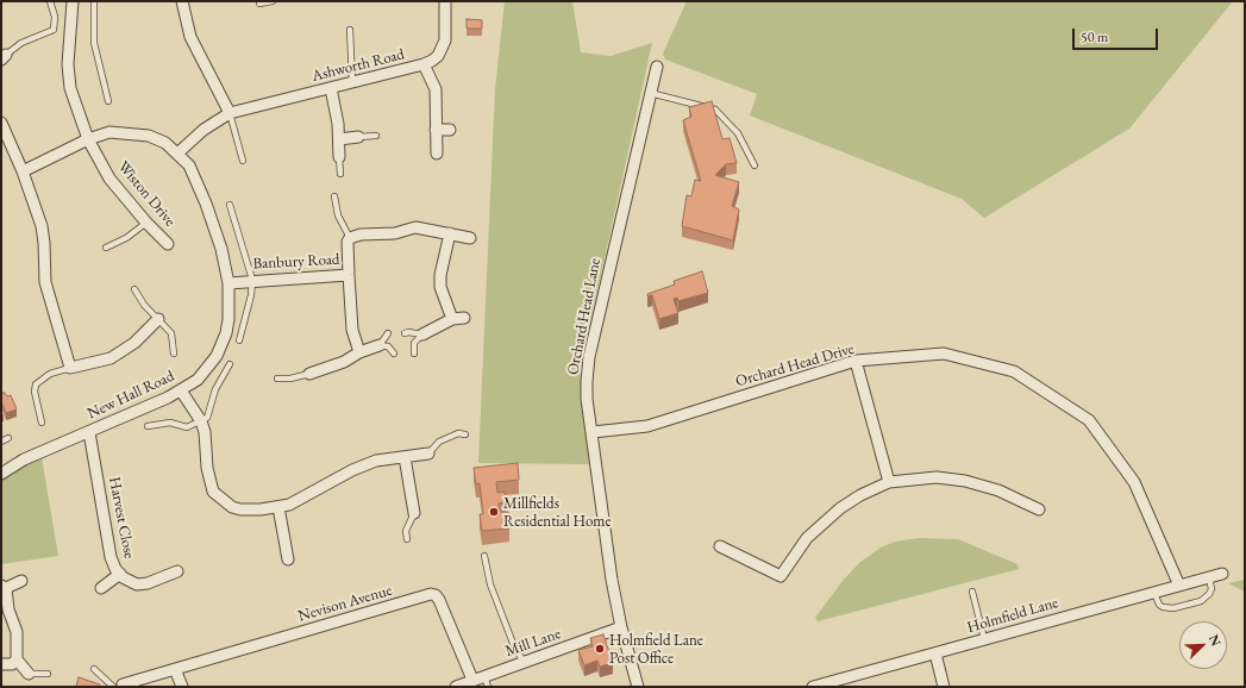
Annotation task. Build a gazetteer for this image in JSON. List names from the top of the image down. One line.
{"streets":{"street":["Ashworth Road","Wiston Drive","Banbury Road","Orchard Head Lane","Orchard Head Drive","New Hall Road","Harvest Close","Nevison Avenue","Holmfield Lane","Mill Lane"]},"crossings":[["Ashworth Road","New Hall Road"],["Wiston Drive","New Hall Road"],["Banbury Road","New Hall Road"],["Orchard Head Lane","Orchard Head Drive"],["Orchard Head Lane","Mill Lane"],["Orchard Head Drive","Holmfield Lane"],["New Hall Road","Harvest Close"],["Nevison Avenue","Mill Lane"]],"places":["Millfields Residential Home","Holmfield Lane Post Office"],"scale_bar":"50 m","north":"top right"}
